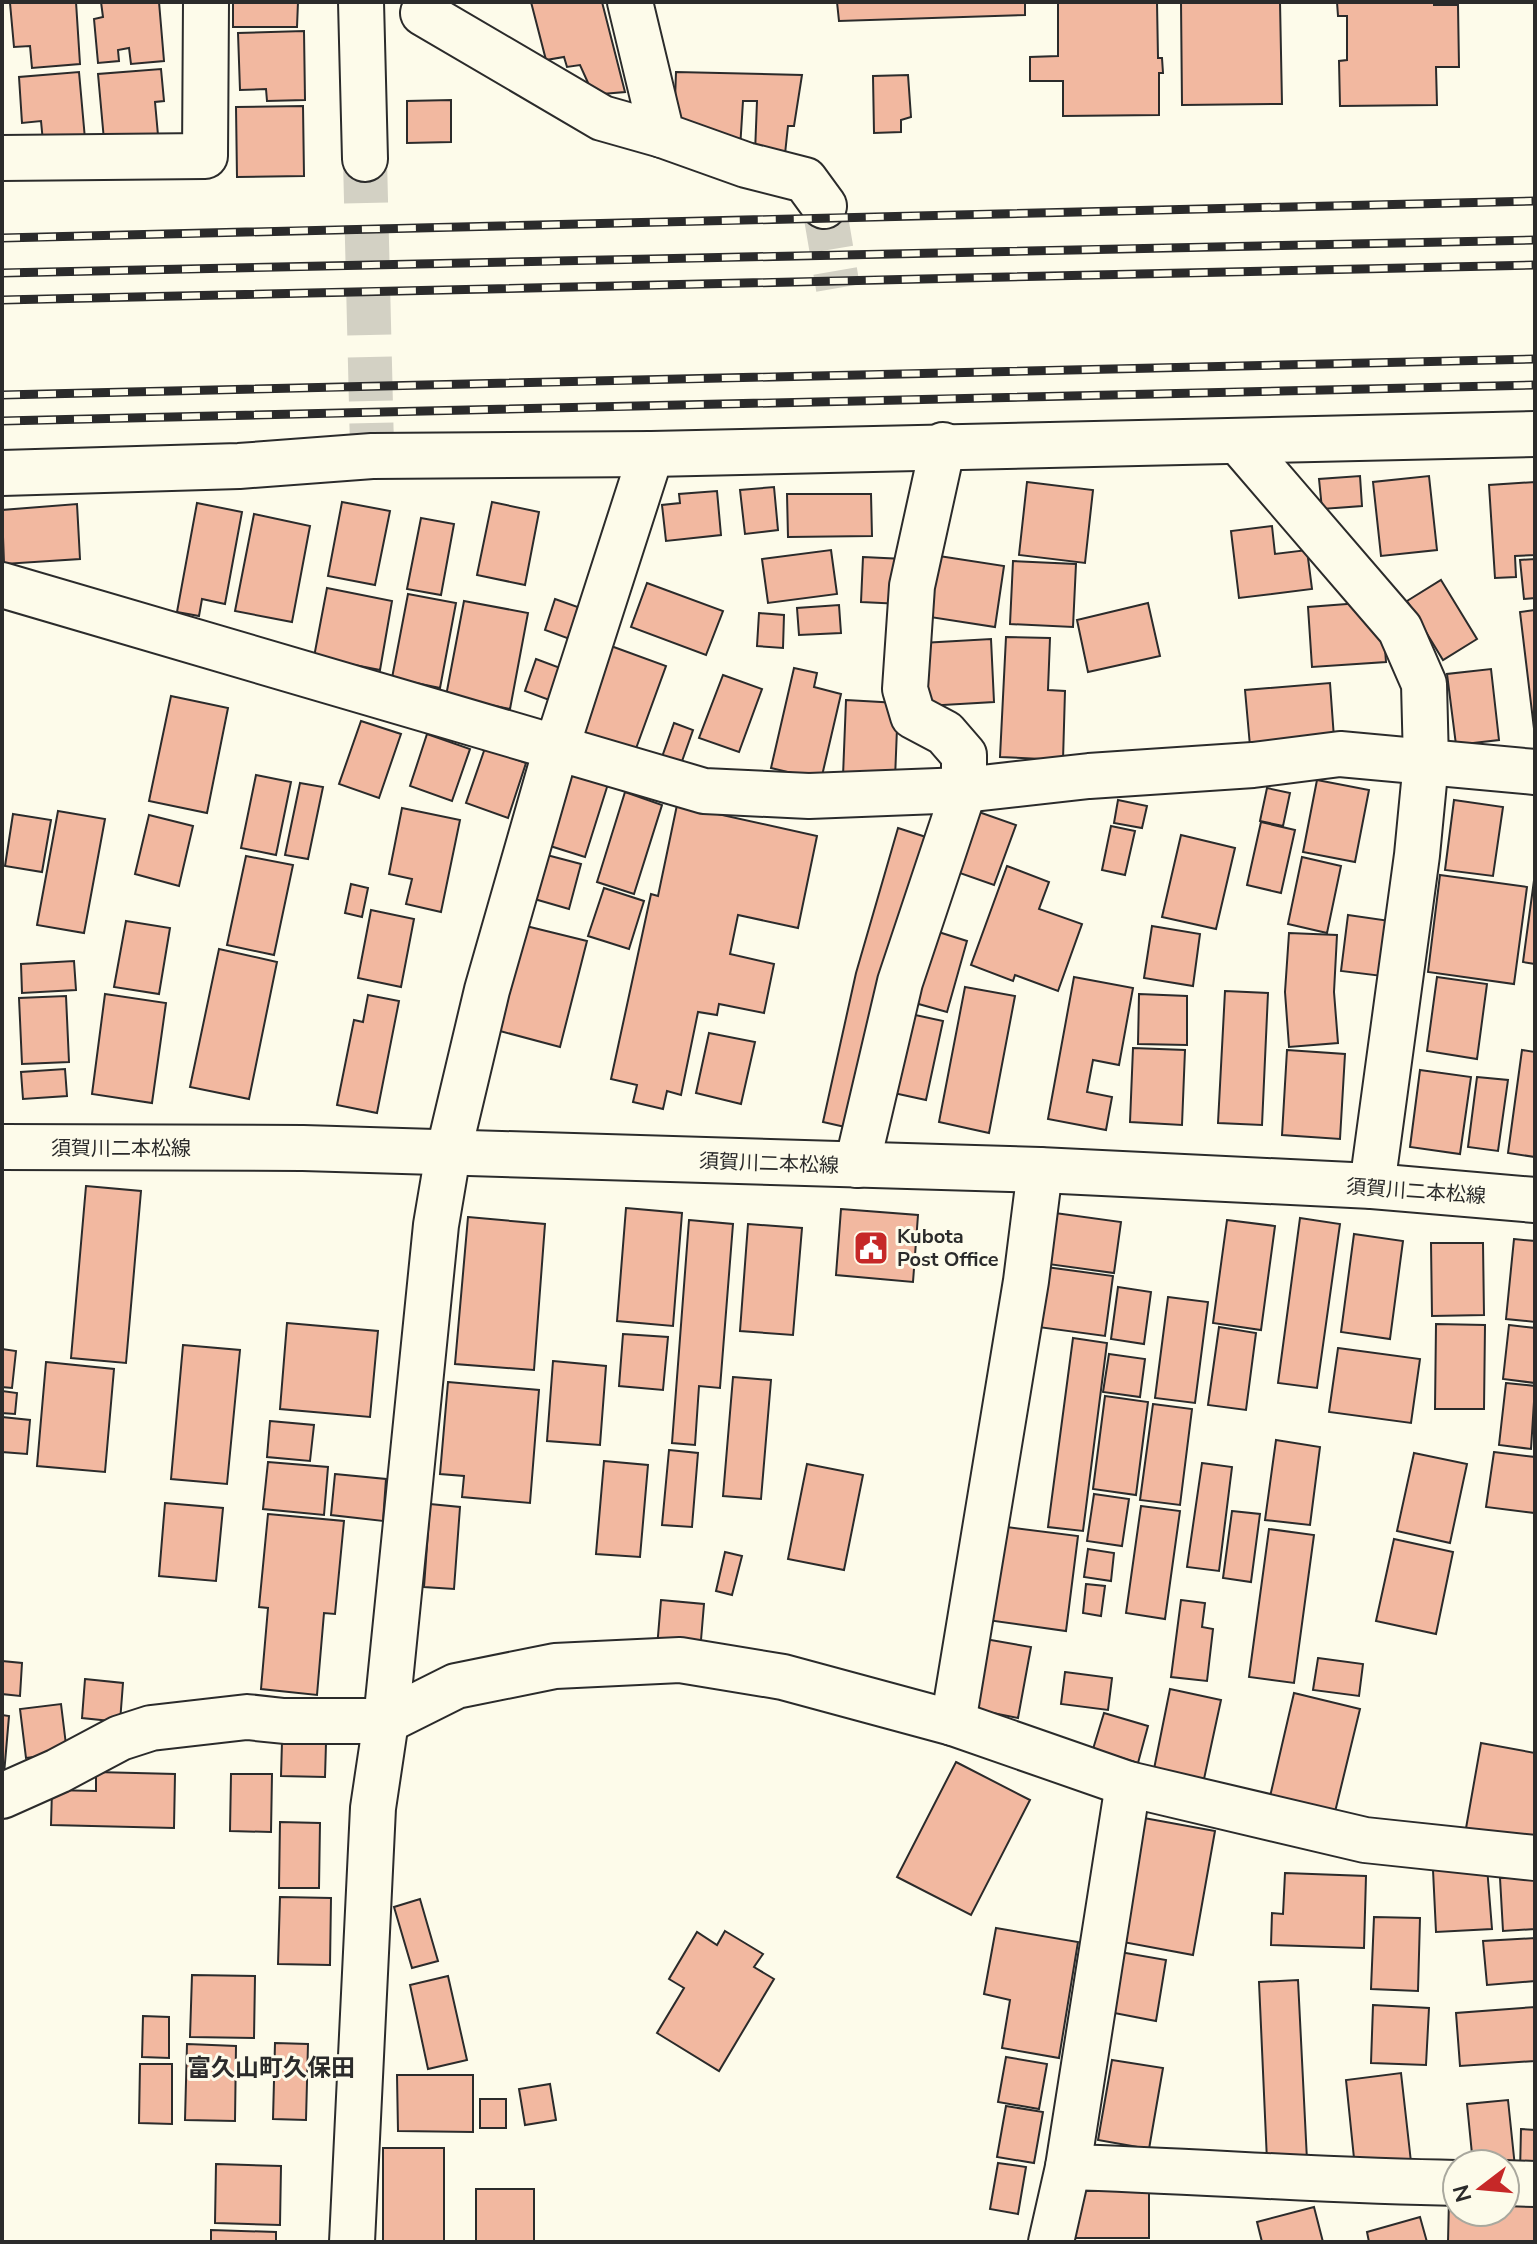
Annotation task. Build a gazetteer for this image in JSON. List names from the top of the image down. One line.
{"streets":{"street":["須賀川二本松線"]},"districts":["富久山町久保田"],"places":{"public building":["Kubota Post Office"]},"north":"left"}
